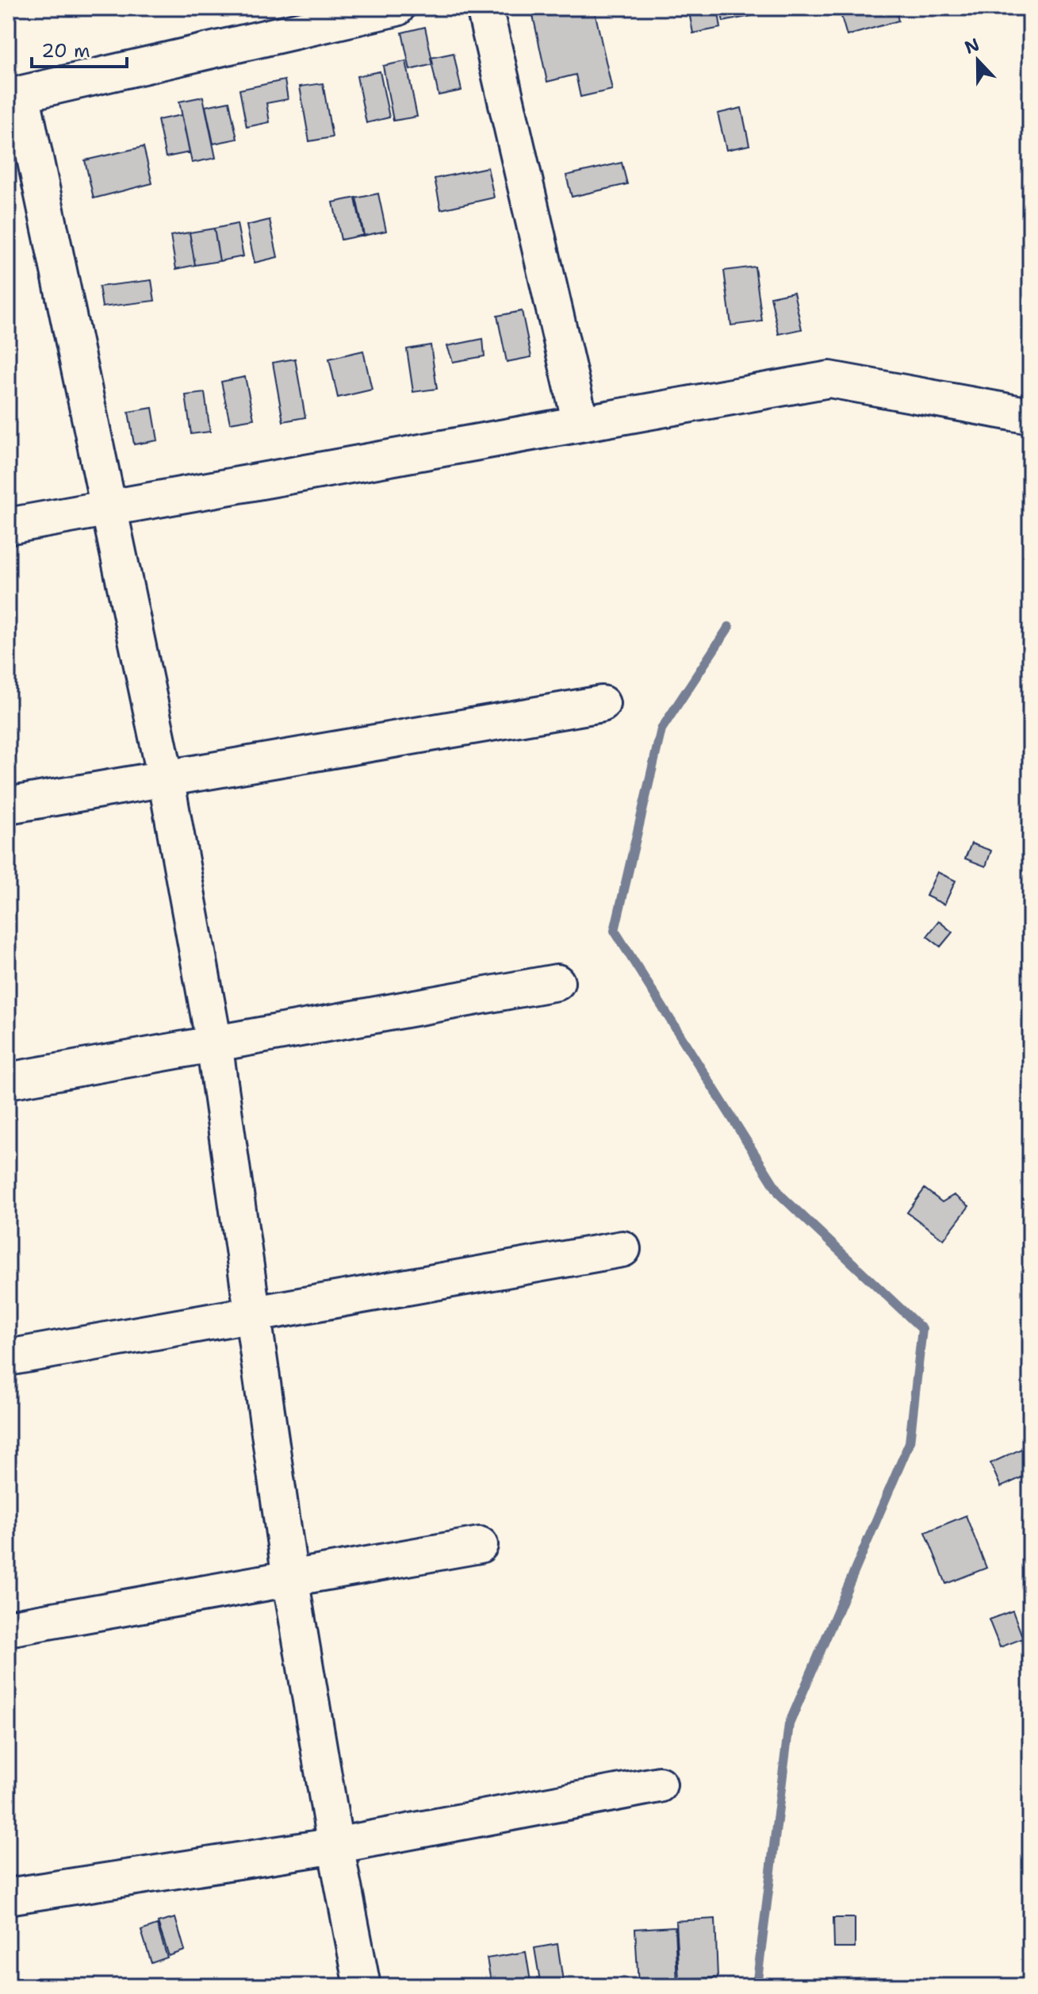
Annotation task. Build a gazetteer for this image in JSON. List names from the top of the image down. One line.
{"scale_bar":"20 m","north":"top"}
